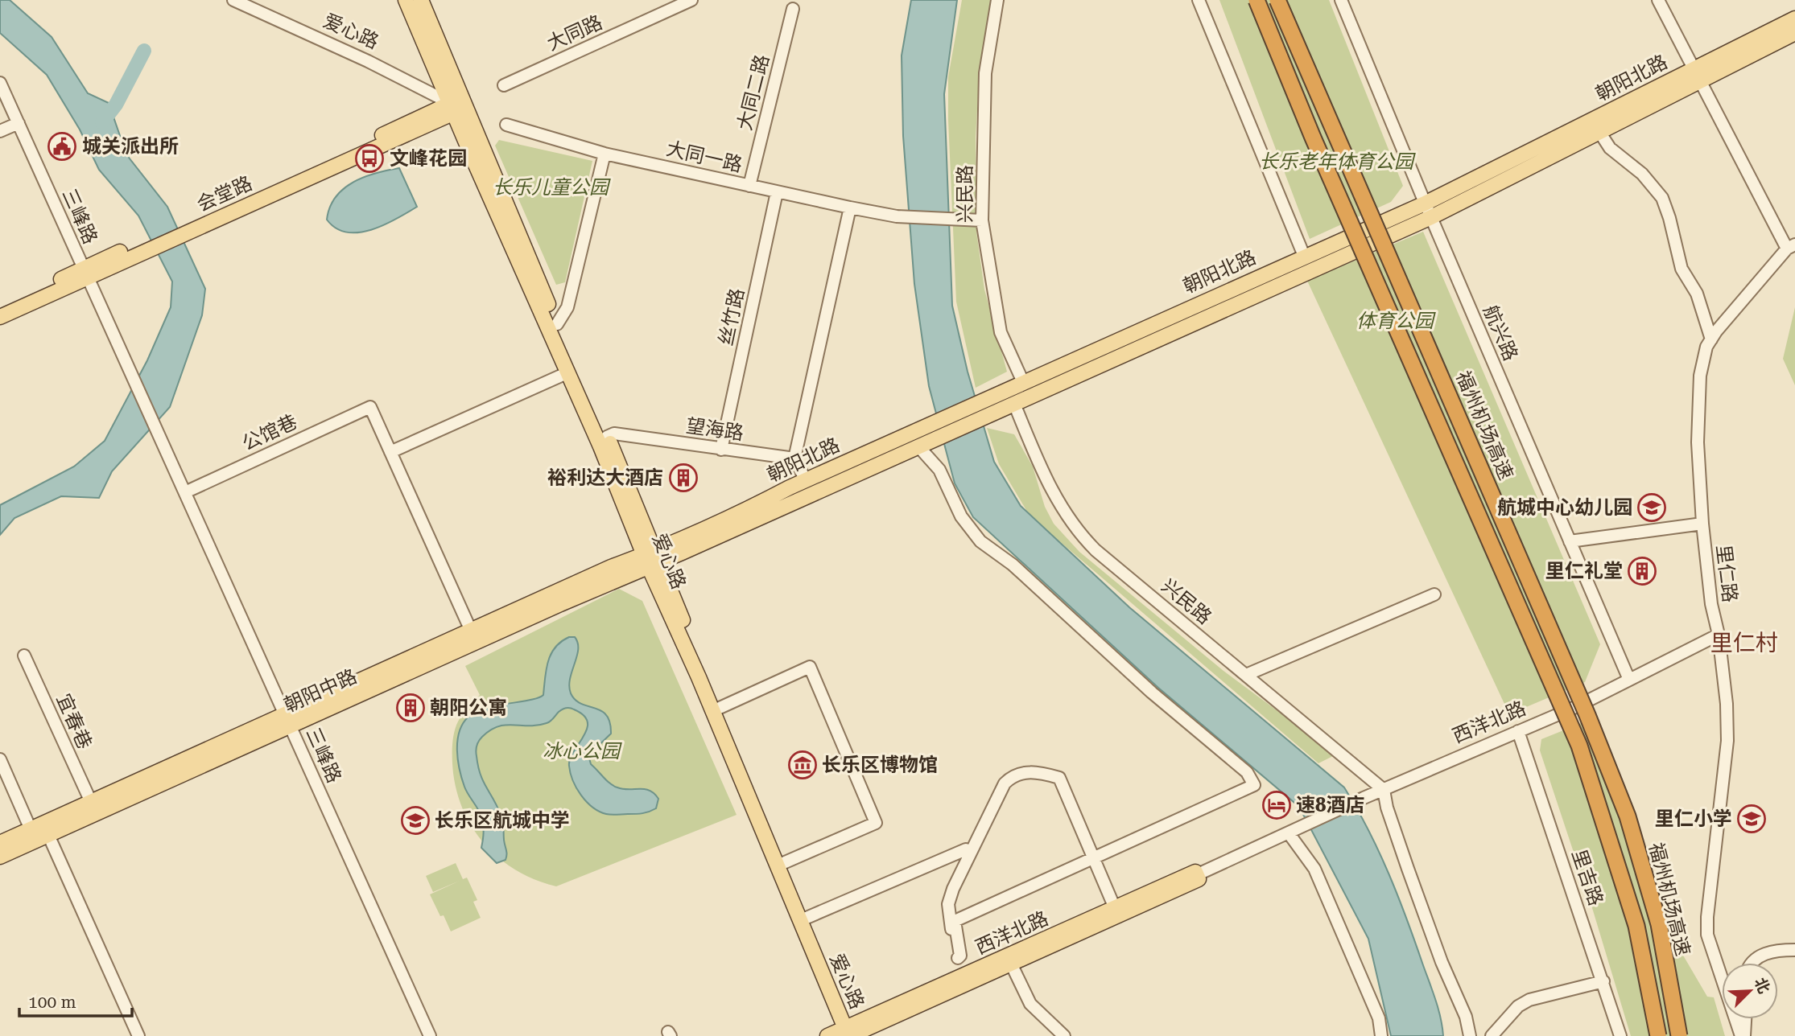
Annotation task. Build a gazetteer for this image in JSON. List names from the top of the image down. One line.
{"streets":{"highway":["福州机场高速"],"main road":["爱心路","朝阳北路","会堂路","朝阳中路","西洋北路"],"street":["大同路","大同二路","大同一路","兴民路","三峰路","丝竹路","航兴路","望海路","公馆巷","里仁路","宜春巷","里吉路"]},"crossings":[["爱心路","朝阳北路"],["爱心路","会堂路"],["爱心路","望海路"],["爱心路","朝阳中路"],["爱心路","西洋北路"],["朝阳北路","兴民路"],["朝阳北路","航兴路"],["朝阳北路","朝阳中路"],["大同二路","大同一路"],["大同一路","兴民路"],["大同一路","丝竹路"],["会堂路","三峰路"],["兴民路","西洋北路"],["三峰路","公馆巷"],["三峰路","朝阳中路"],["丝竹路","望海路"],["航兴路","西洋北路"],["里仁路","西洋北路"],["朝阳中路","宜春巷"],["西洋北路","里吉路"]],"districts":["里仁村"],"parks":["长乐老年体育公园","长乐儿童公园","体育公园","冰心公园"],"places":{"public building":["城关派出所"],"bus stop":["文峰花园"],"building":["裕利达大酒店","里仁礼堂","朝阳公寓"],"school or university":["航城中心幼儿园","里仁小学","长乐区航城中学"],"museum":["长乐区博物馆"],"hotel":["速8酒店"]},"scale_bar":"100 m","north":"top right"}
